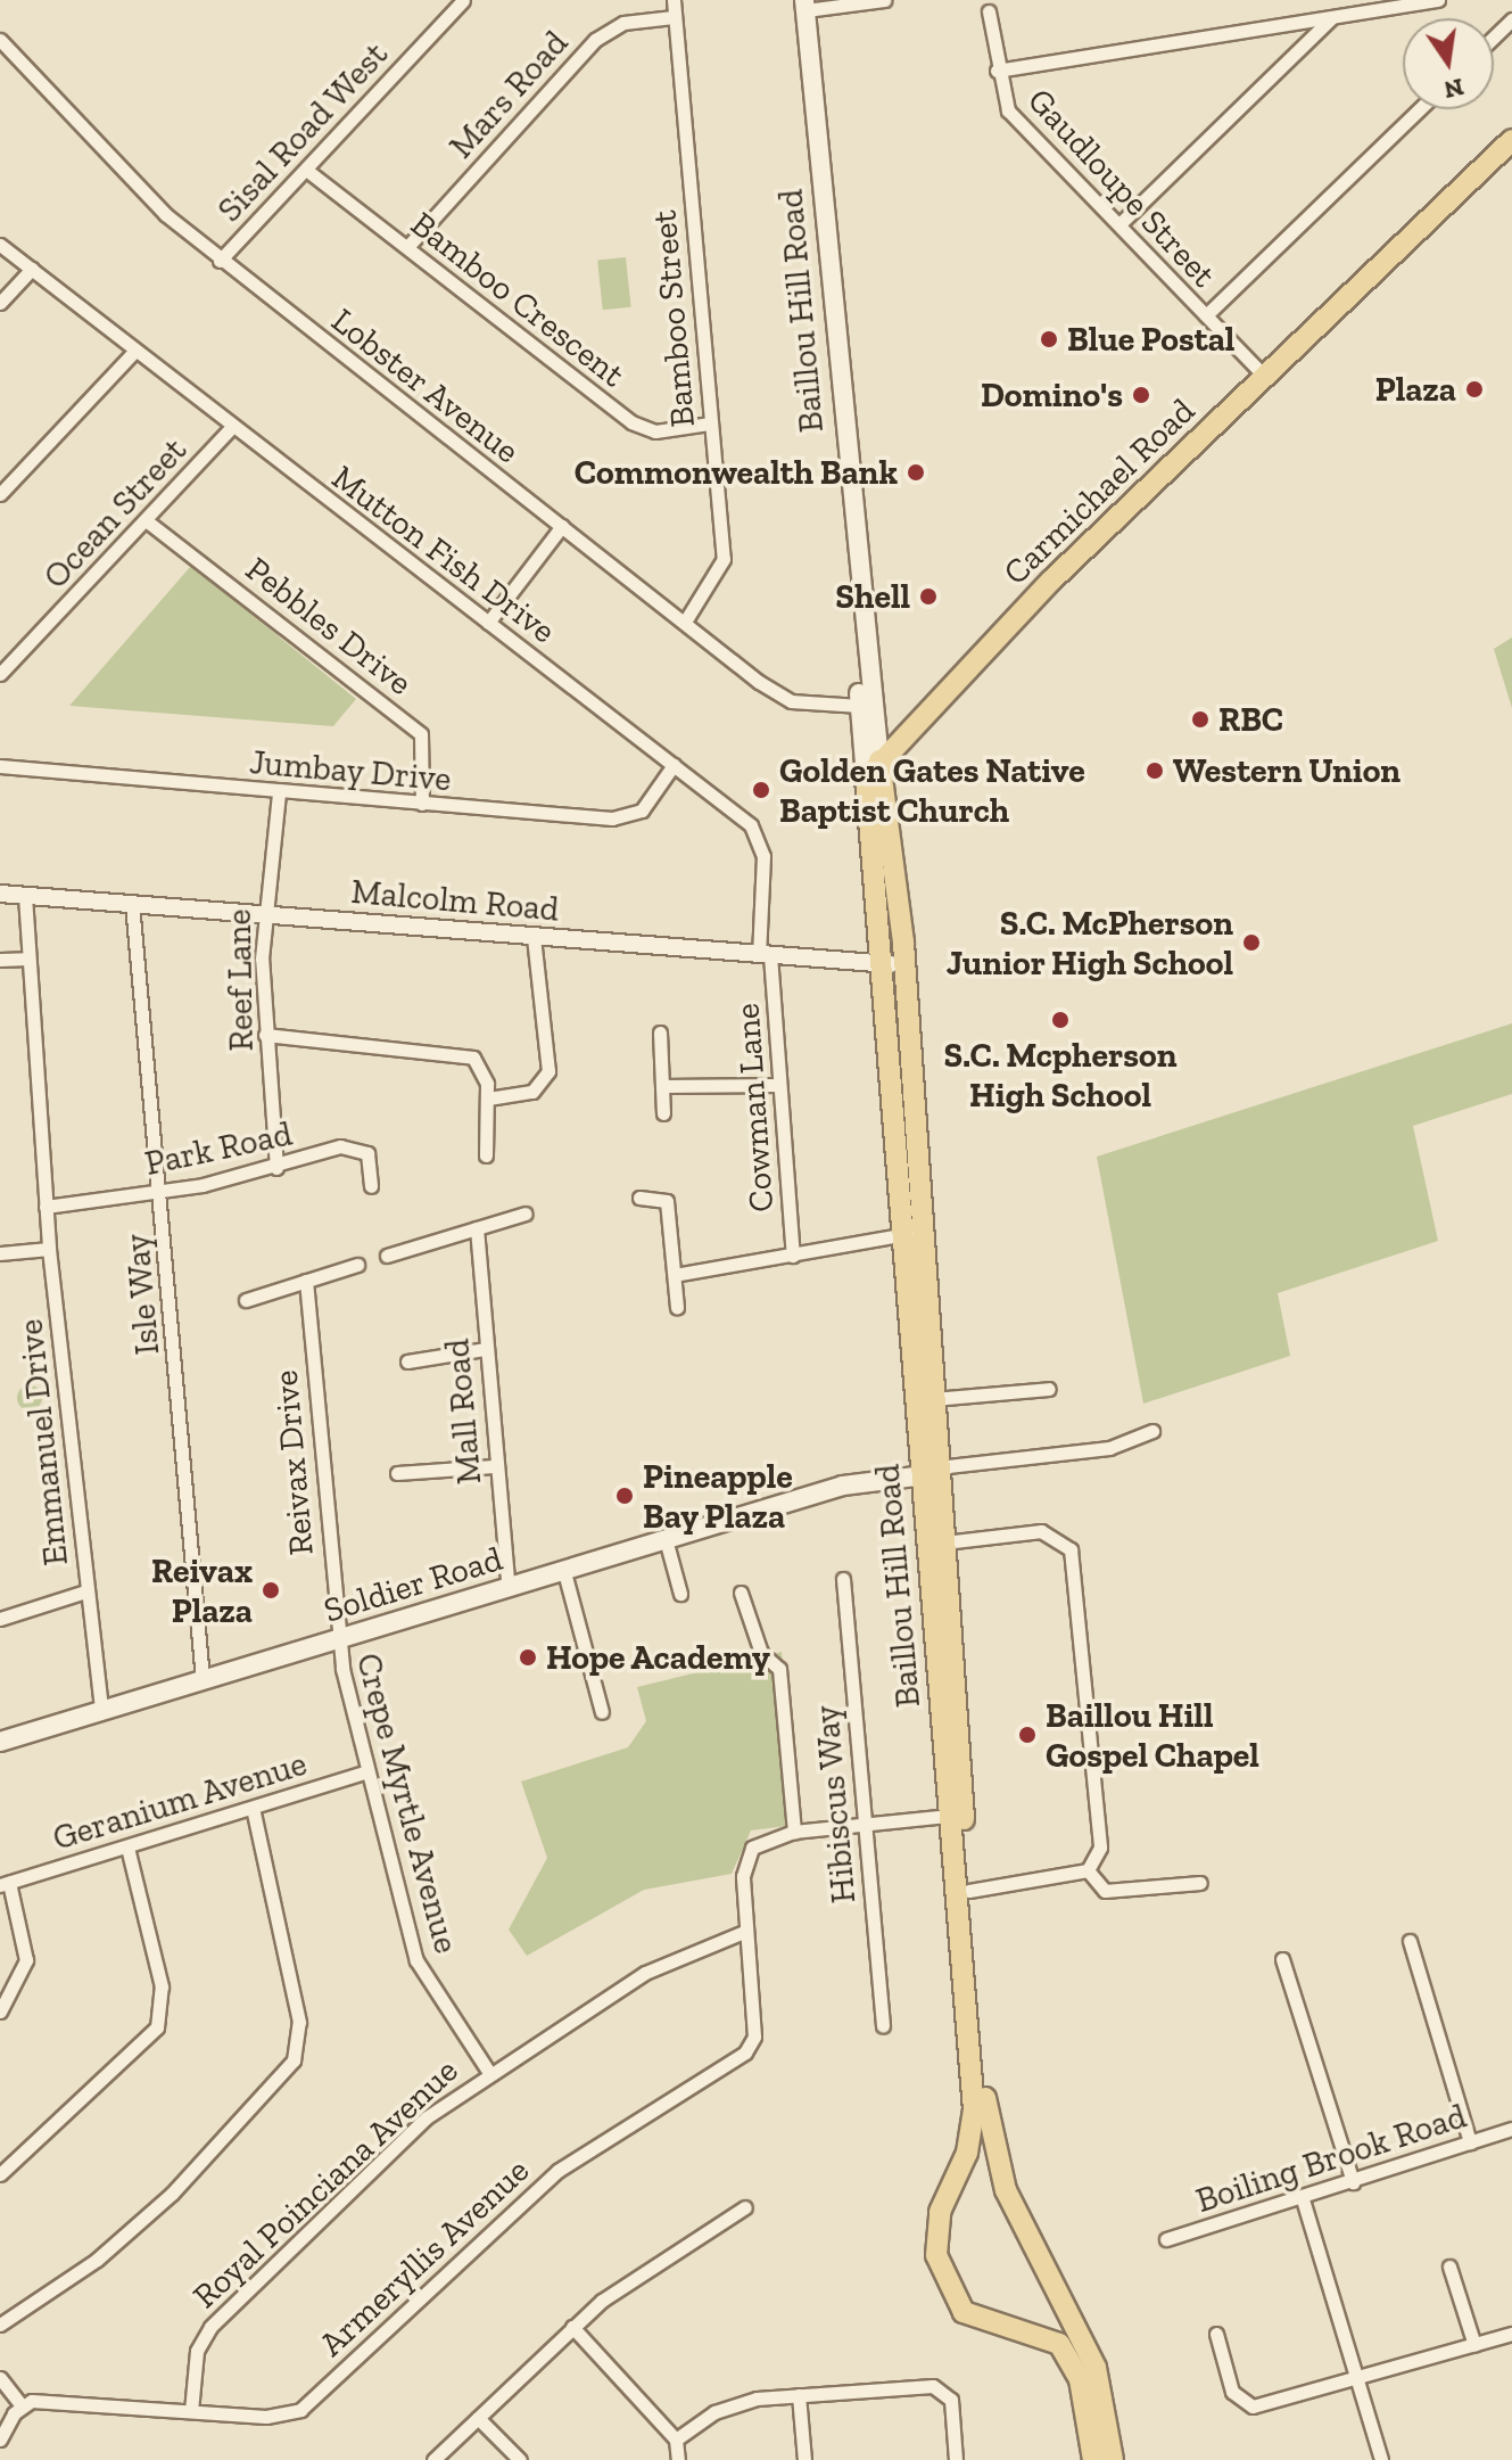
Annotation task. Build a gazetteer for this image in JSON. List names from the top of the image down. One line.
{"streets":{"main road":["Baillou Hill Road","Carmichael Road","Soldier Road"],"street":["Mars Road","Sisal Road West","Gaudloupe Street","Bamboo Crescent","Bamboo Street","Lobster Avenue","Ocean Street","Mutton Fish Drive","Pebbles Drive","Jumbay Drive","Malcolm Road","Reef Lane","Cowman Lane","Park Road","Isle Way","Mall Road","Emmanuel Drive","Reivax Drive","Geranium Avenue","Crepe Myrtle Avenue","Hibiscus Way","Boiling Brook Road","Royal Poinciana Avenue","Armeryllis Avenue"]},"crossings":[["Mars Road","Bamboo Crescent"],["Mars Road","Bamboo Street"],["Sisal Road West","Bamboo Crescent"],["Sisal Road West","Lobster Avenue"],["Gaudloupe Street","Carmichael Road"],["Bamboo Crescent","Bamboo Street"],["Baillou Hill Road","Lobster Avenue"],["Baillou Hill Road","Carmichael Road"],["Baillou Hill Road","Malcolm Road"],["Baillou Hill Road","Soldier Road"],["Baillou Hill Road","Armeryllis Avenue"],["Bamboo Street","Lobster Avenue"],["Ocean Street","Mutton Fish Drive"],["Ocean Street","Pebbles Drive"],["Mutton Fish Drive","Jumbay Drive"],["Mutton Fish Drive","Malcolm Road"],["Mutton Fish Drive","Cowman Lane"],["Pebbles Drive","Jumbay Drive"],["Jumbay Drive","Reef Lane"],["Malcolm Road","Reef Lane"],["Malcolm Road","Cowman Lane"],["Malcolm Road","Isle Way"],["Malcolm Road","Emmanuel Drive"],["Reef Lane","Park Road"],["Park Road","Isle Way"],["Park Road","Emmanuel Drive"],["Isle Way","Soldier Road"],["Mall Road","Soldier Road"],["Emmanuel Drive","Soldier Road"],["Reivax Drive","Soldier Road"],["Reivax Drive","Crepe Myrtle Avenue"],["Soldier Road","Crepe Myrtle Avenue"],["Geranium Avenue","Crepe Myrtle Avenue"],["Crepe Myrtle Avenue","Royal Poinciana Avenue"],["Hibiscus Way","Armeryllis Avenue"],["Royal Poinciana Avenue","Armeryllis Avenue"]],"places":["Blue Postal","Plaza","Domino's","Commonwealth Bank","Shell","RBC","Western Union","Golden Gates Native Baptist Church","S.C. McPherson Junior High School","S.C. Mcpherson High School","Pineapple Bay Plaza","Reivax Plaza","Hope Academy","Baillou Hill Gospel Chapel"],"north":"bottom"}
